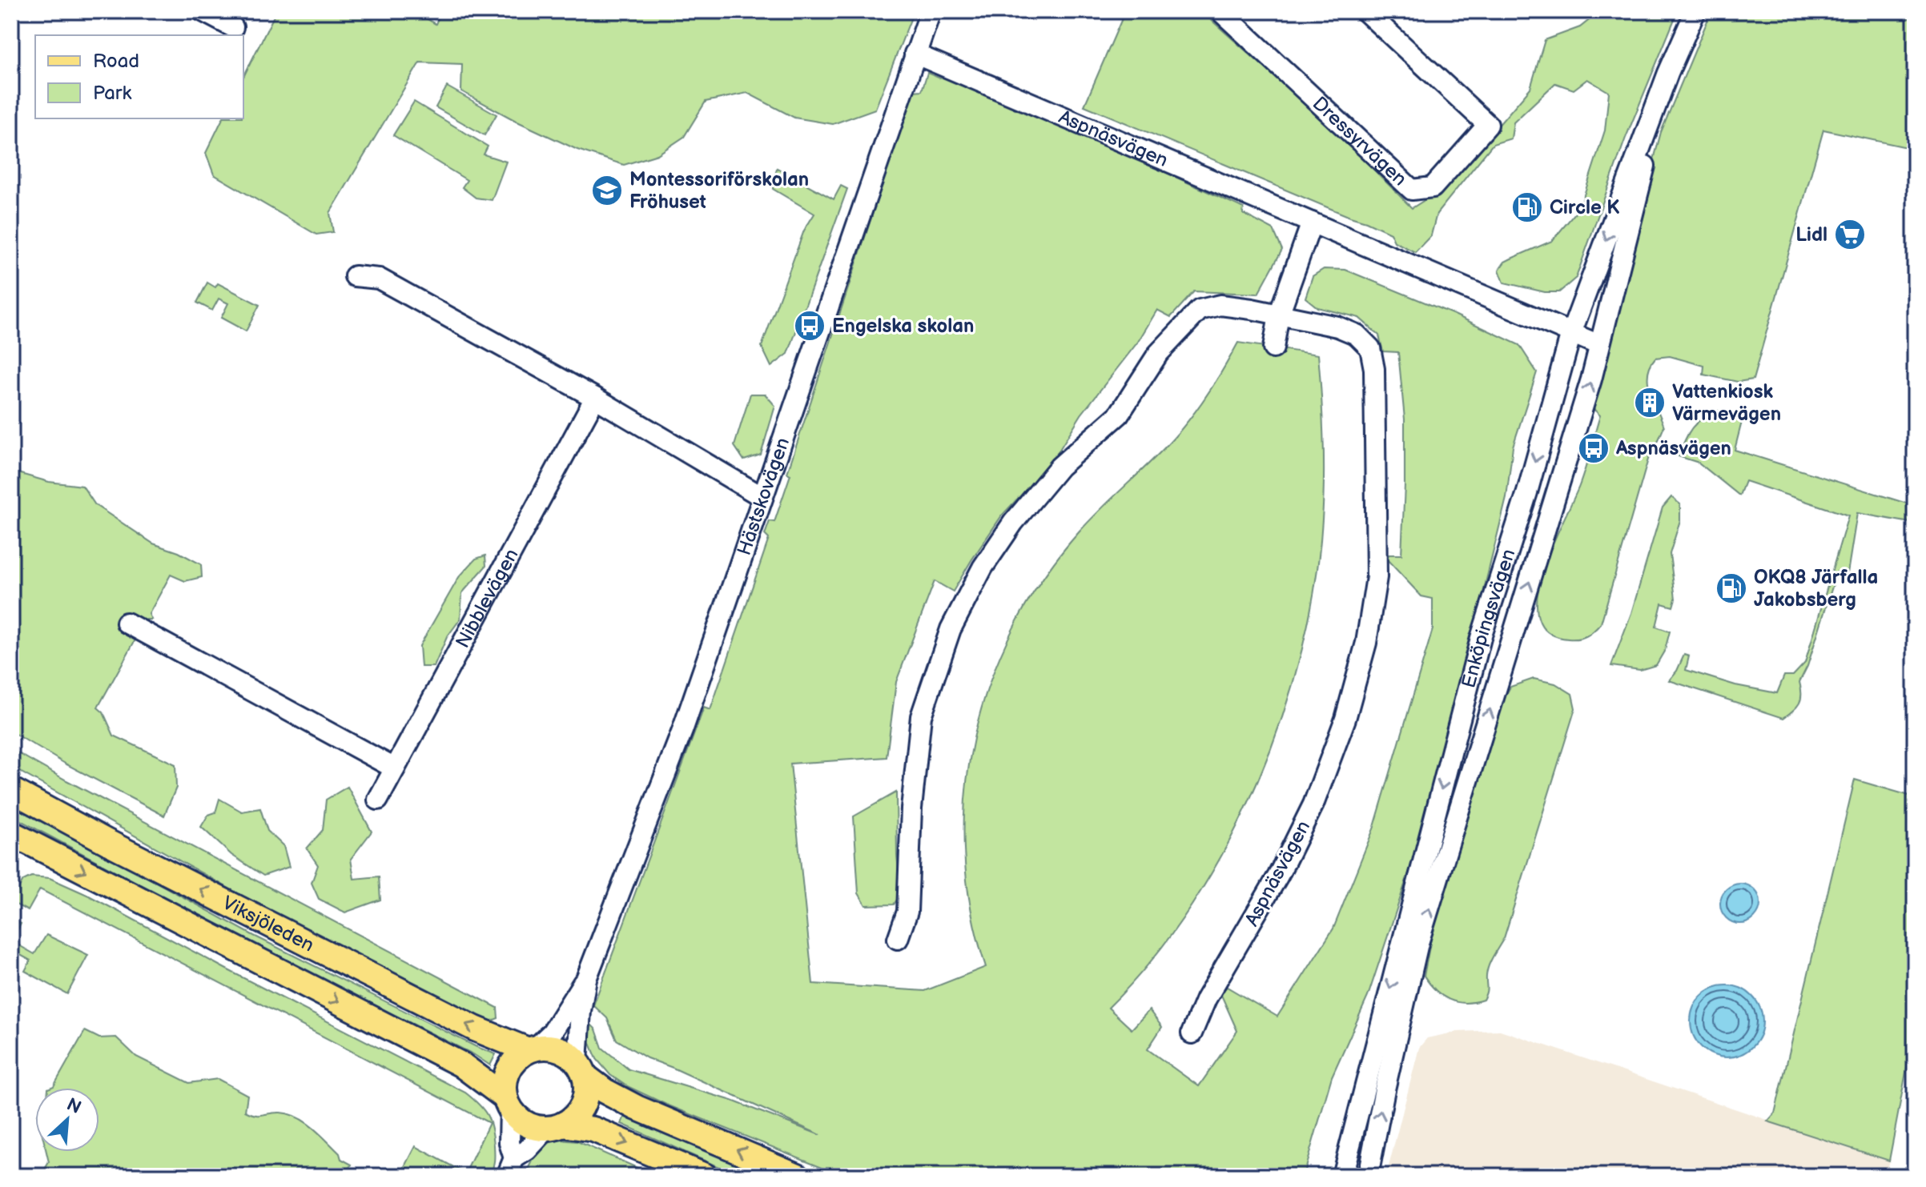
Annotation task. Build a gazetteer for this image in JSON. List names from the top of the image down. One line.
{"streets":{"main road":["Viksjöleden"],"street":["Aspnäsvägen","Dressyrvägen","Hästskovägen","Nibblevägen","Enköpingsvägen"]},"crossings":[["Aspnäsvägen","Hästskovägen"],["Aspnäsvägen","Enköpingsvägen"],["Hästskovägen","Viksjöleden"]],"places":{"school or university":["Montessoriförskolan Fröhuset"],"fuel station":["Circle K","OKQ8 Järfalla Jakobsberg"],"supermarket":["Lidl"],"bus stop":["Engelska skolan","Aspnäsvägen"],"building":["Vattenkiosk Värmevägen"]},"legend":["Road","Park"],"north":"top right"}
